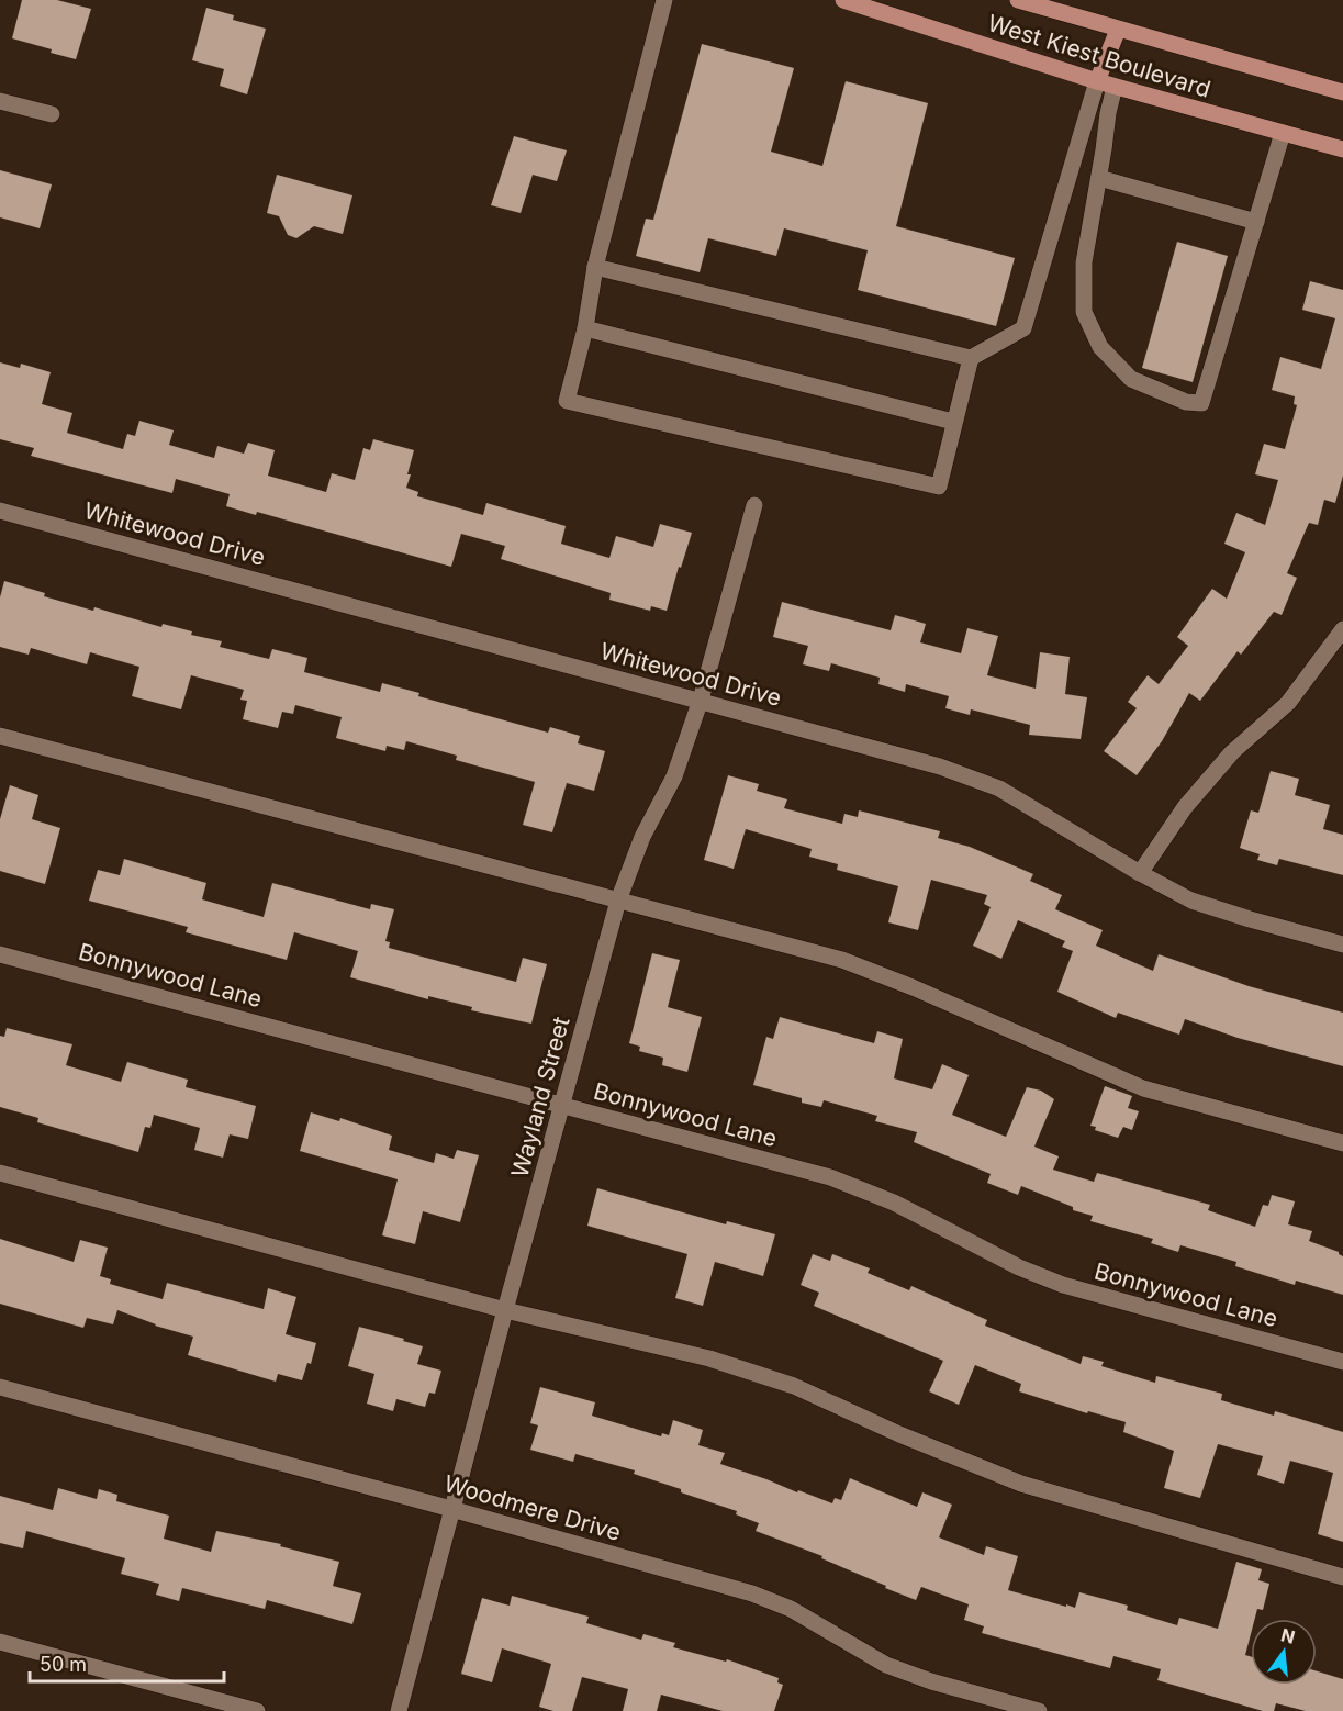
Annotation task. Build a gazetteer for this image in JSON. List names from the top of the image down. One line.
{"streets":{"main road":["West Kiest Boulevard"],"street":["Whitewood Drive","Bonnywood Lane","Wayland Street","Woodmere Drive"]},"crossings":[["Whitewood Drive","Wayland Street"],["Bonnywood Lane","Wayland Street"],["Wayland Street","Woodmere Drive"]],"scale_bar":"50 m","north":"top"}
